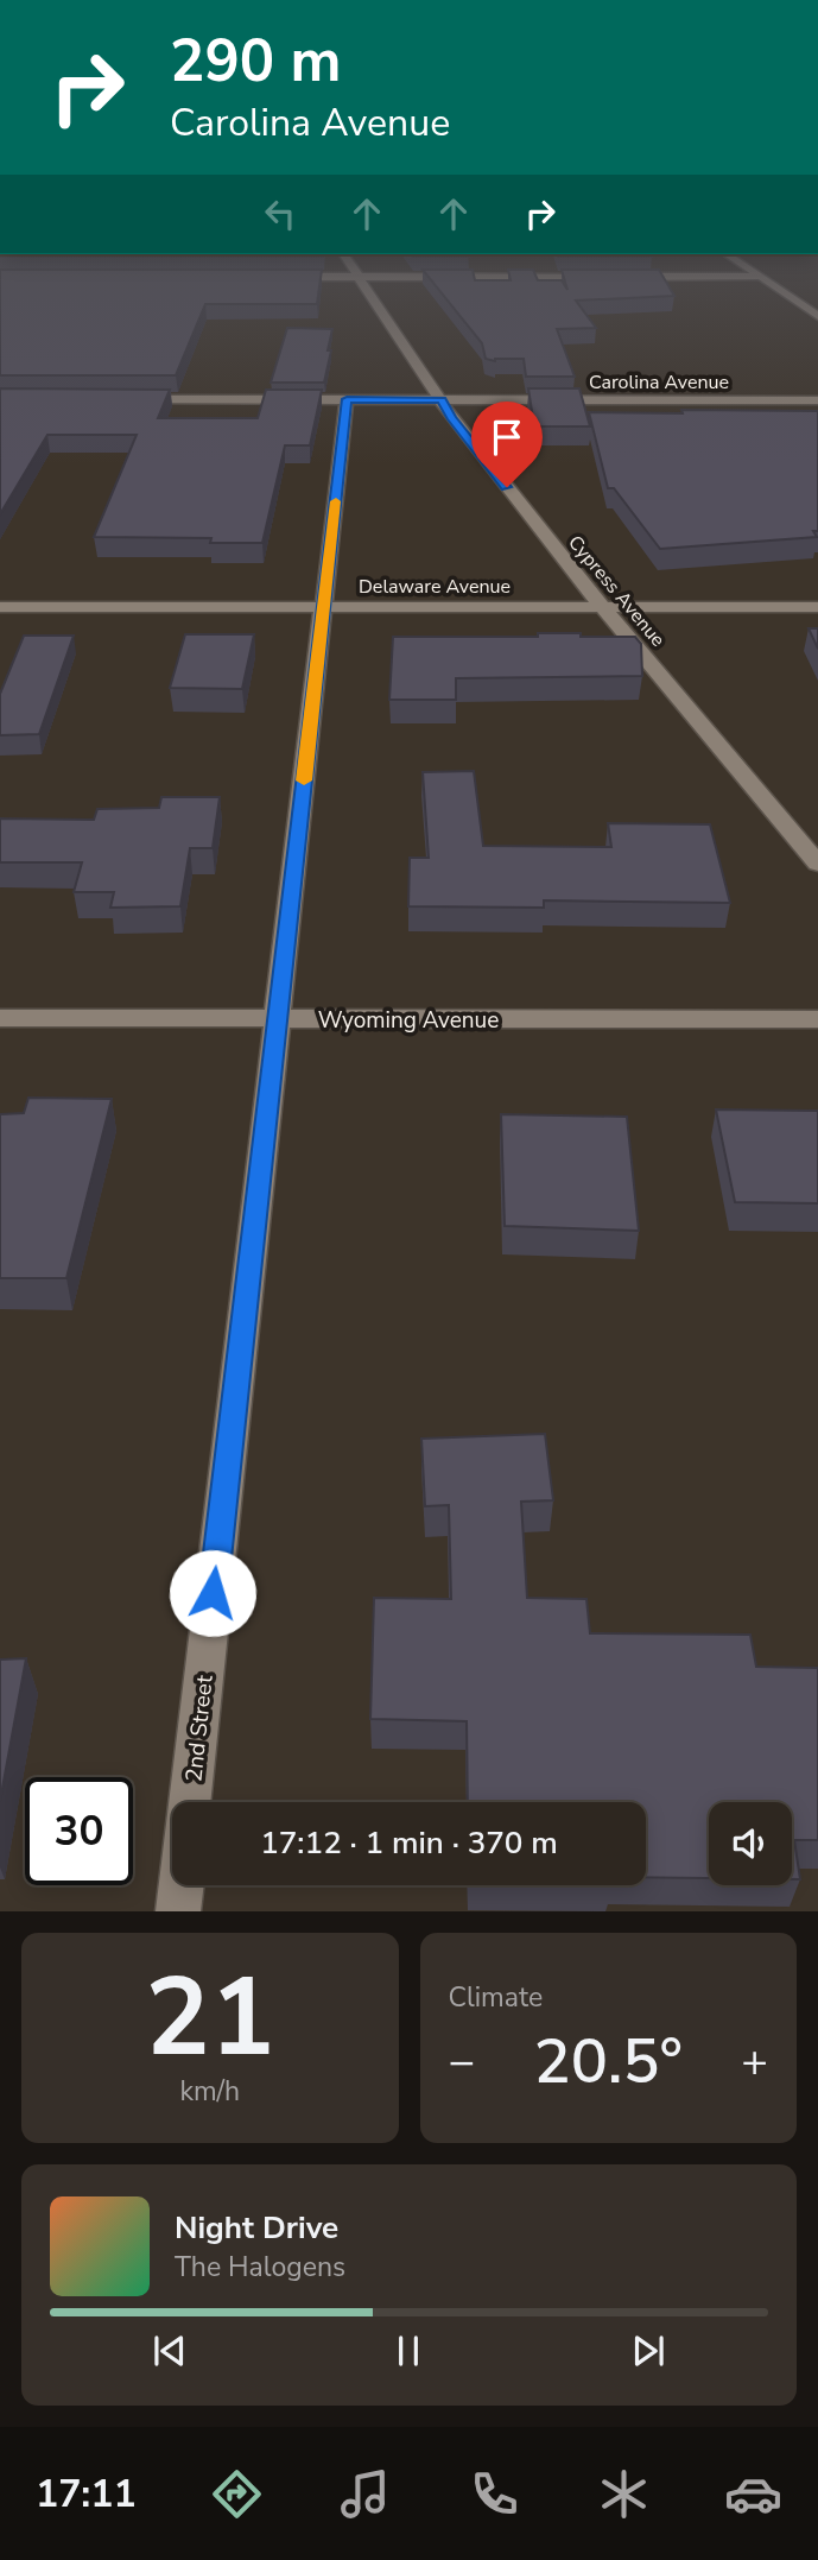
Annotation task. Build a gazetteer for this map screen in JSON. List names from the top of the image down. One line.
{"streets":{"street":["Carolina Avenue","Delaware Avenue","Cypress Avenue","Wyoming Avenue","2nd Street"]},"crossings":[["Carolina Avenue","Cypress Avenue"],["Carolina Avenue","2nd Street"],["Delaware Avenue","Cypress Avenue"],["Delaware Avenue","2nd Street"],["Wyoming Avenue","2nd Street"]],"page":{"turn":["290 m","Carolina Avenue"],"limit":"30","trip":"17:12 · 1 min · 370 m","tile":[["21","km/h"],"Climate"],"heat":["−","20.5°","+"],"song":["Night Drive","The Halogens"],"tabs":"17:11"}}
